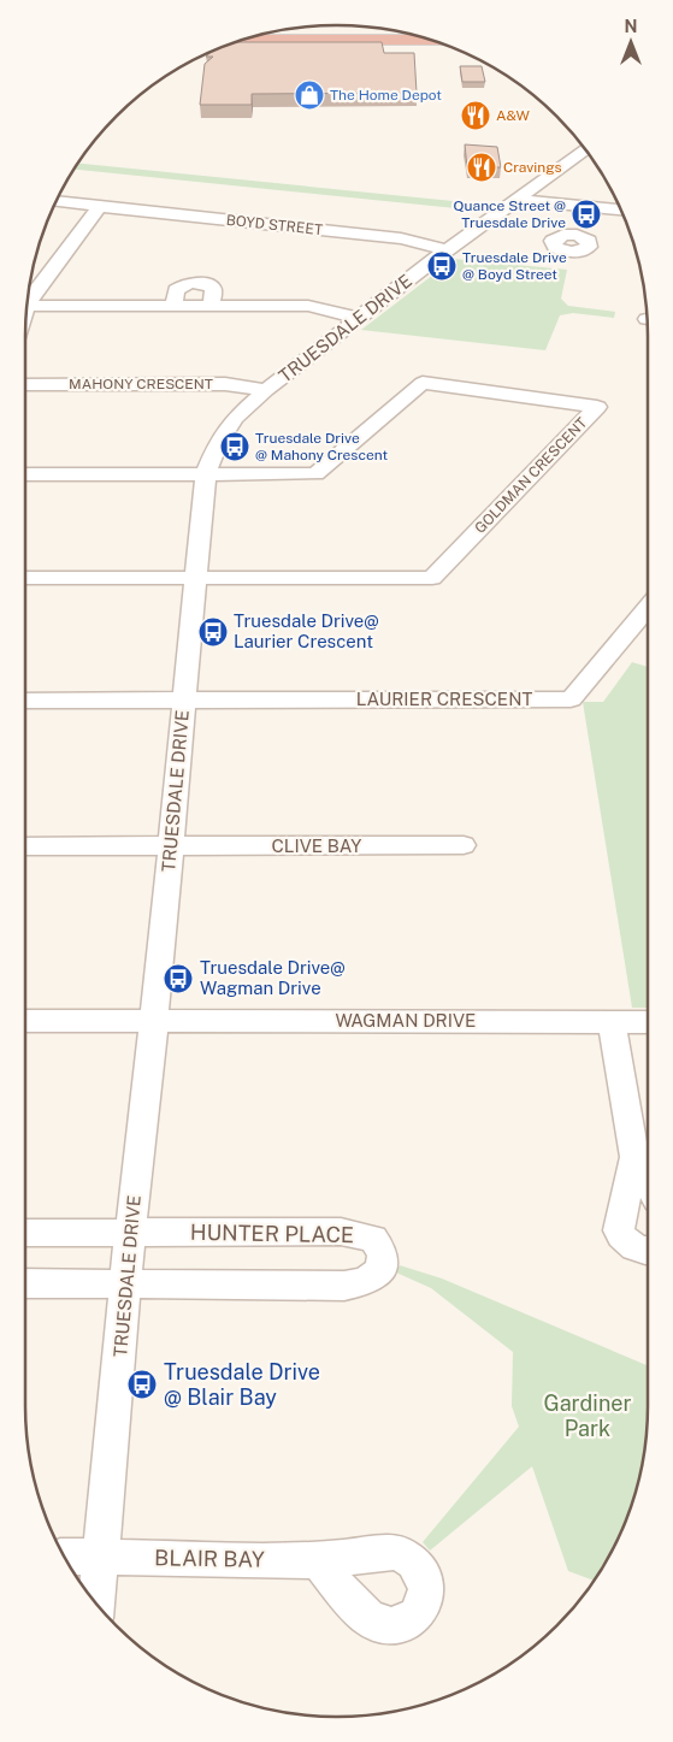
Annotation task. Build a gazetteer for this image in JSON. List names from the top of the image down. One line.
{"streets":{"street":["BOYD STREET","TRUESDALE DRIVE","MAHONY CRESCENT","GOLDMAN CRESCENT","LAURIER CRESCENT","CLIVE BAY","WAGMAN DRIVE","HUNTER PLACE","BLAIR BAY"]},"crossings":[["BOYD STREET","TRUESDALE DRIVE"],["TRUESDALE DRIVE","MAHONY CRESCENT"],["TRUESDALE DRIVE","GOLDMAN CRESCENT"],["TRUESDALE DRIVE","LAURIER CRESCENT"],["TRUESDALE DRIVE","CLIVE BAY"],["TRUESDALE DRIVE","WAGMAN DRIVE"],["TRUESDALE DRIVE","HUNTER PLACE"],["TRUESDALE DRIVE","BLAIR BAY"]],"parks":["Gardiner Park"],"places":{"shop":["The Home Depot"],"restaurant":["A&W","Cravings"],"bus stop":["Quance Street @ Truesdale Drive","Truesdale Drive @ Boyd Street","Truesdale Drive @ Mahony Crescent","Truesdale Drive@ Laurier Crescent","Truesdale Drive@ Wagman Drive","Truesdale Drive @ Blair Bay"]},"north":"top"}
